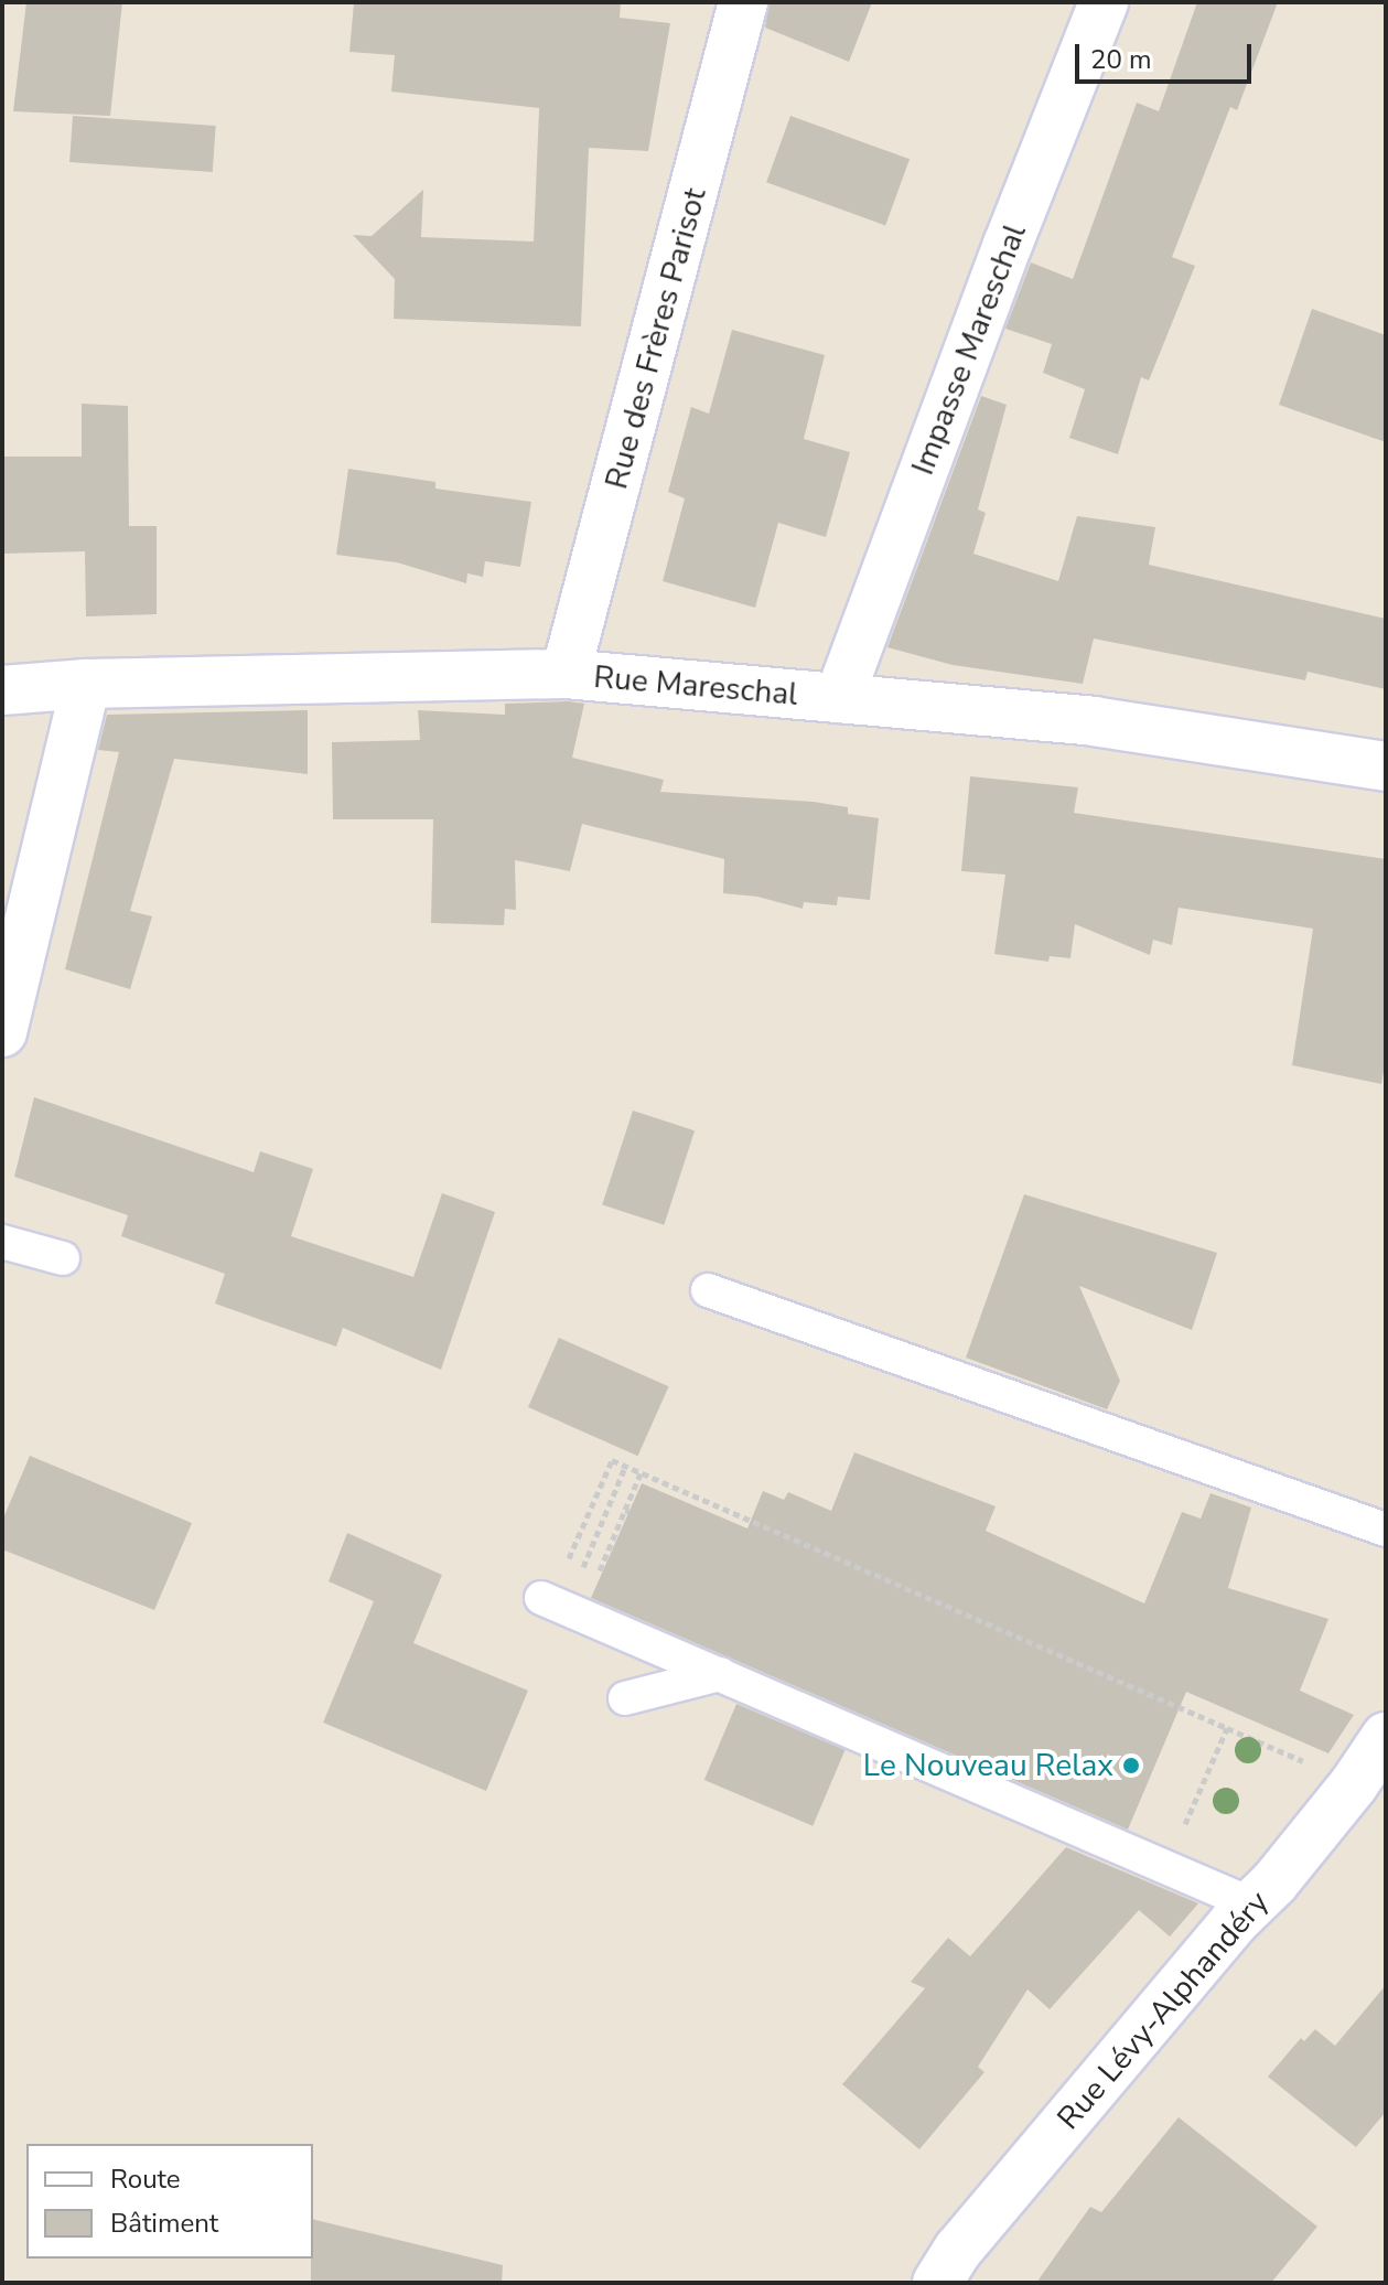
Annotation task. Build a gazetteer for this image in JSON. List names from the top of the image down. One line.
{"streets":{"street":["Rue des Frères Parisot","Impasse Mareschal","Rue Mareschal","Rue Lévy-Alphandéry"]},"crossings":[["Rue des Frères Parisot","Rue Mareschal"],["Impasse Mareschal","Rue Mareschal"]],"places":["Le Nouveau Relax"],"legend":["Route","Bâtiment"],"scale_bar":"20 m"}
